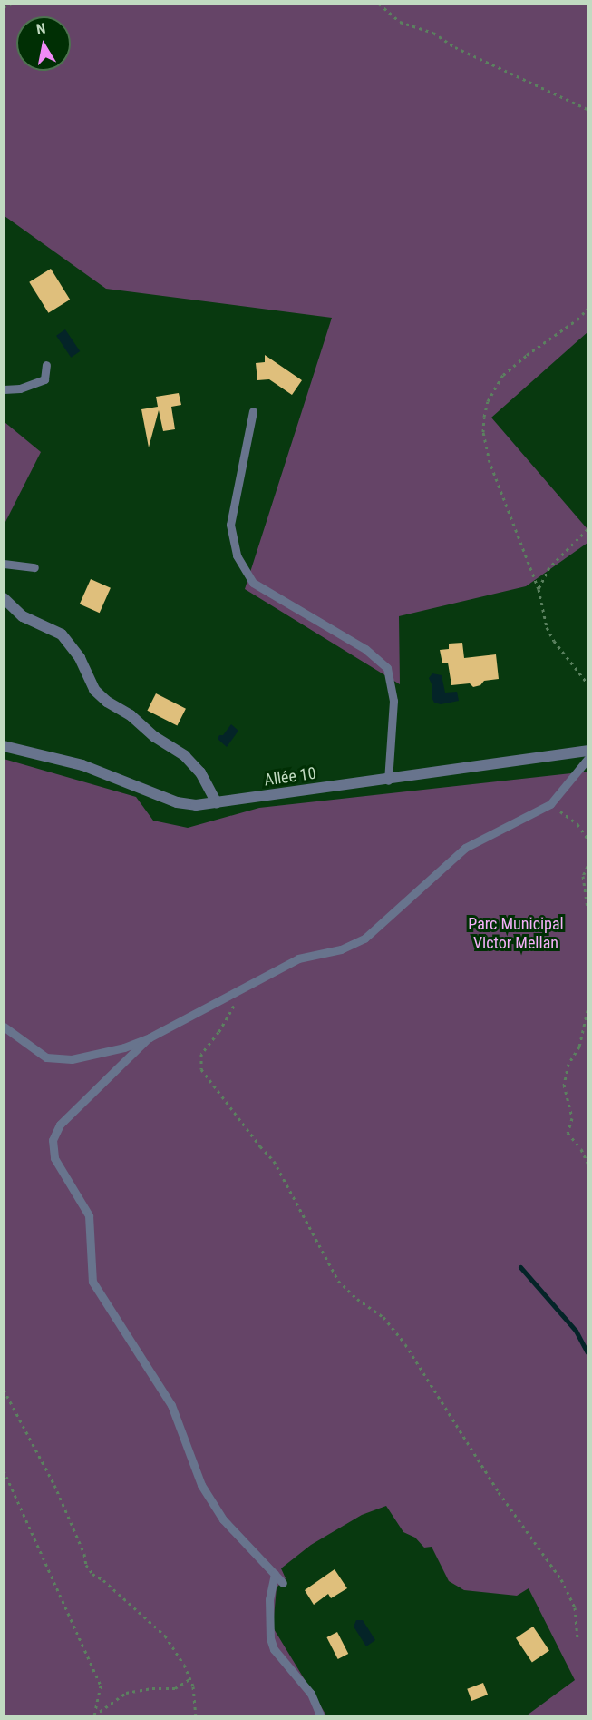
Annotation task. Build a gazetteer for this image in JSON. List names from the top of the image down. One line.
{"streets":{"street":["Allée 10"]},"parks":["Parc Municipal Victor Mellan"],"north":"top"}
